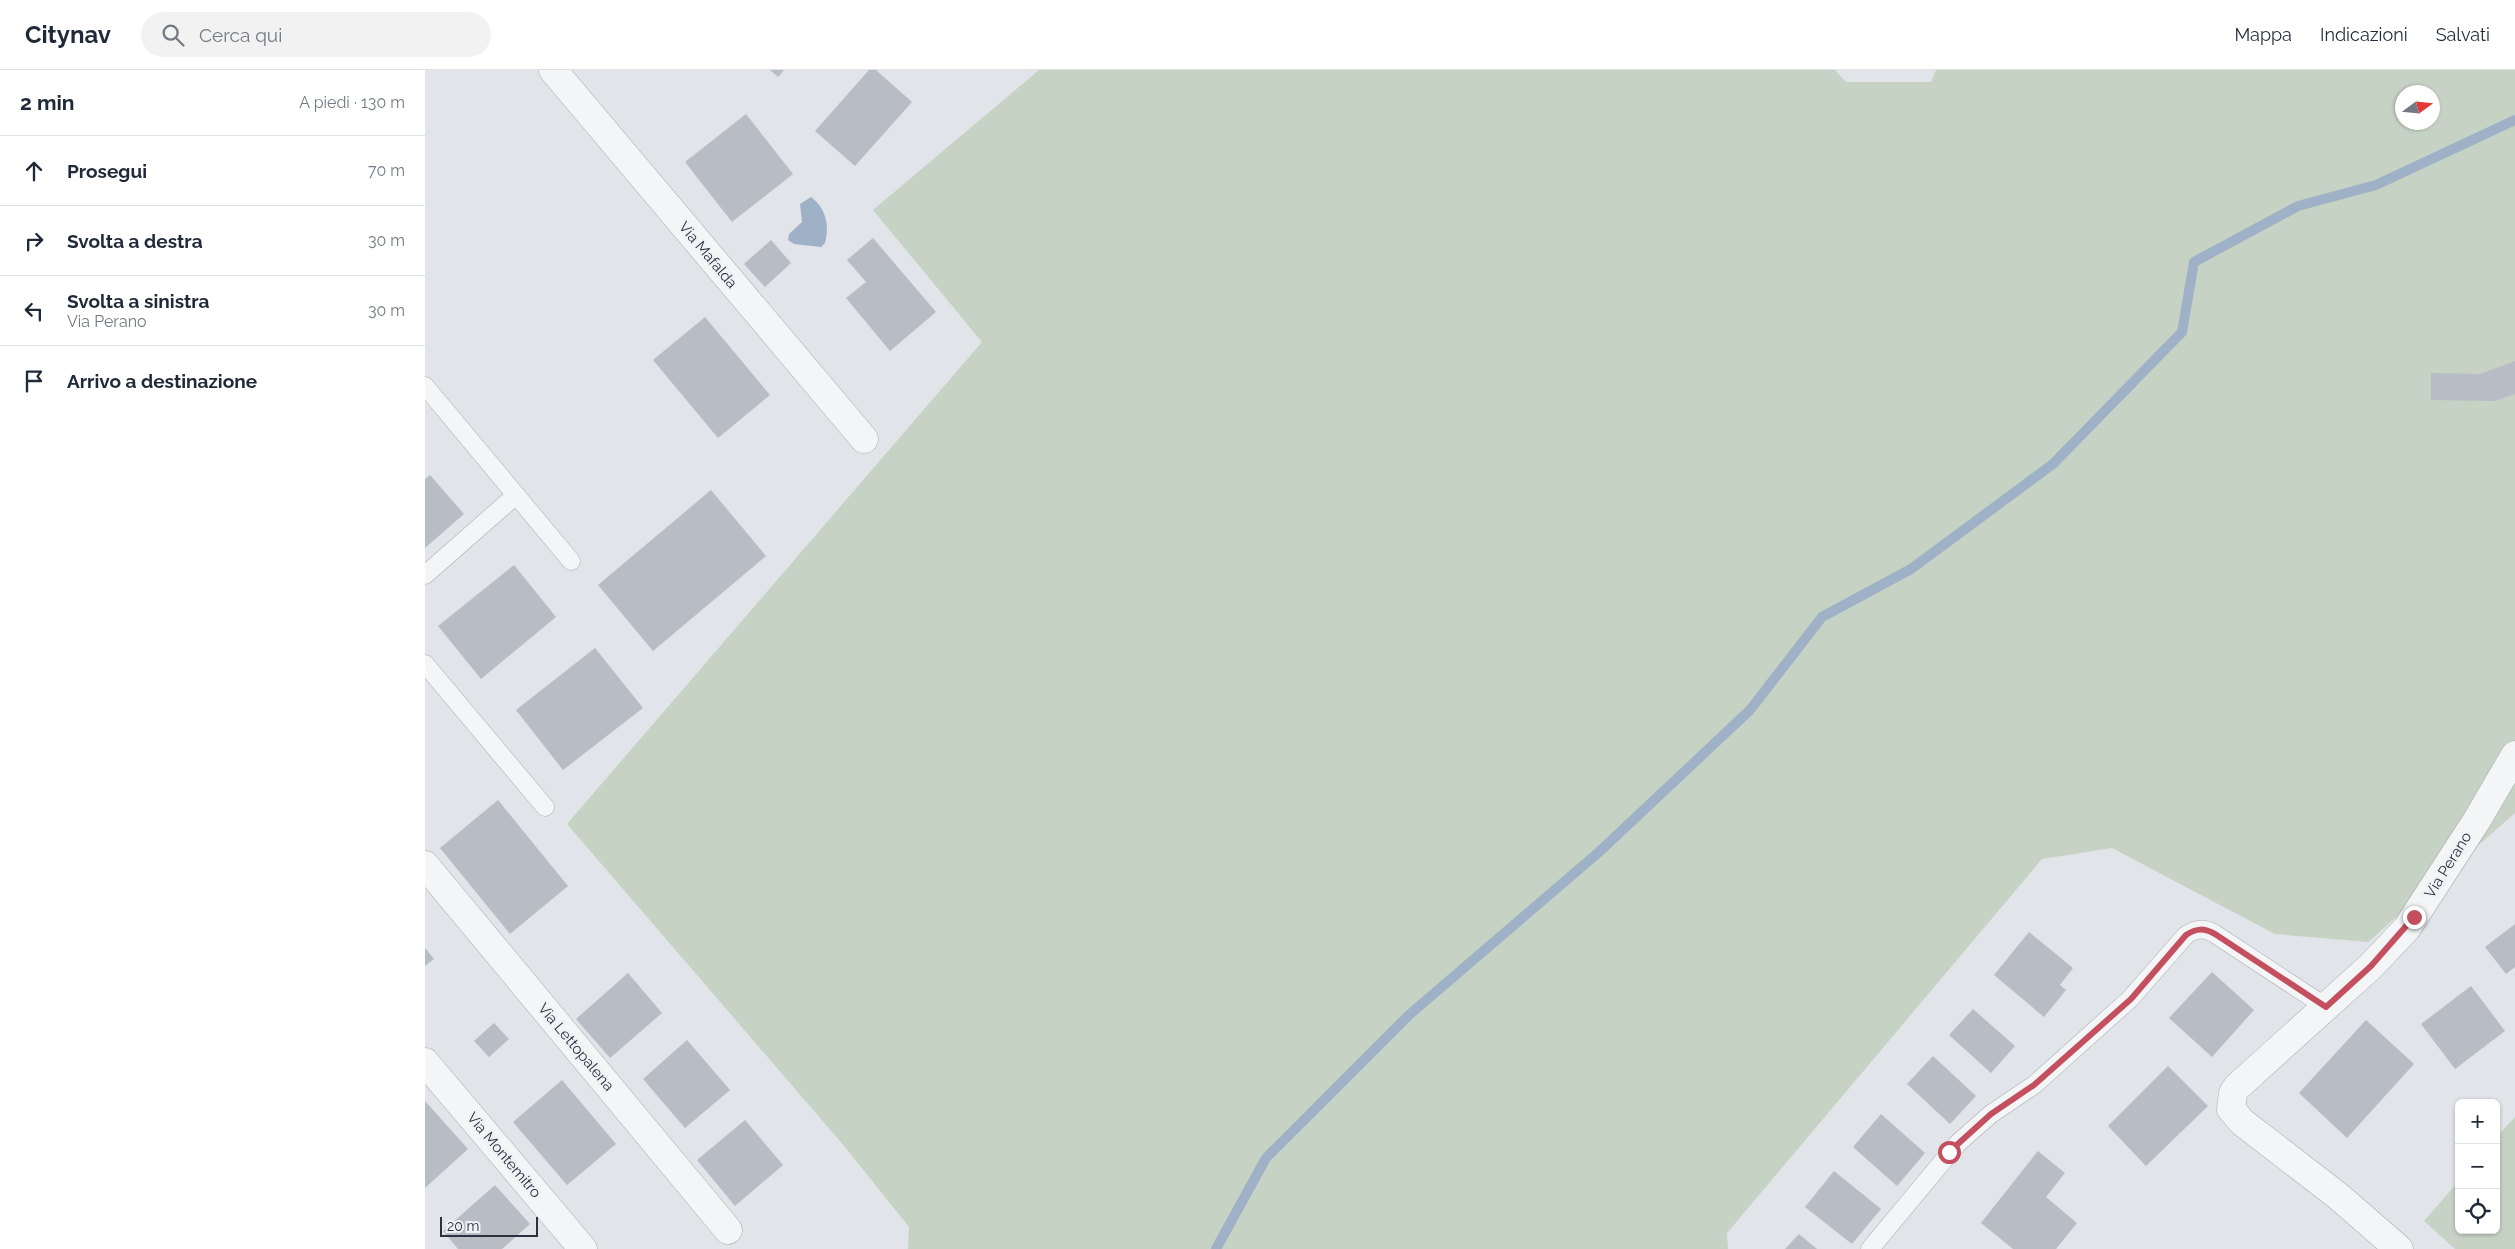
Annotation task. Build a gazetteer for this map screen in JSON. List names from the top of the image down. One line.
{"streets":{"street":["Via Mafalda","Via Perano","Via Lettopalena","Via Montemitro"]},"scale_bar":"20 m","north":"right","page":{"header":"Citynav","search":"Cerca qui","nav":["Mappa","Indicazioni","Salvati"],"heading":["2 min","A piedi · 130 m"],"list":[["Prosegui","70 m"],["Svolta a destra","30 m"],["Svolta a sinistra","Via Perano","30 m"],"Arrivo a destinazione"],"map_buttons":["+","−"],"scale":"20 m"}}
